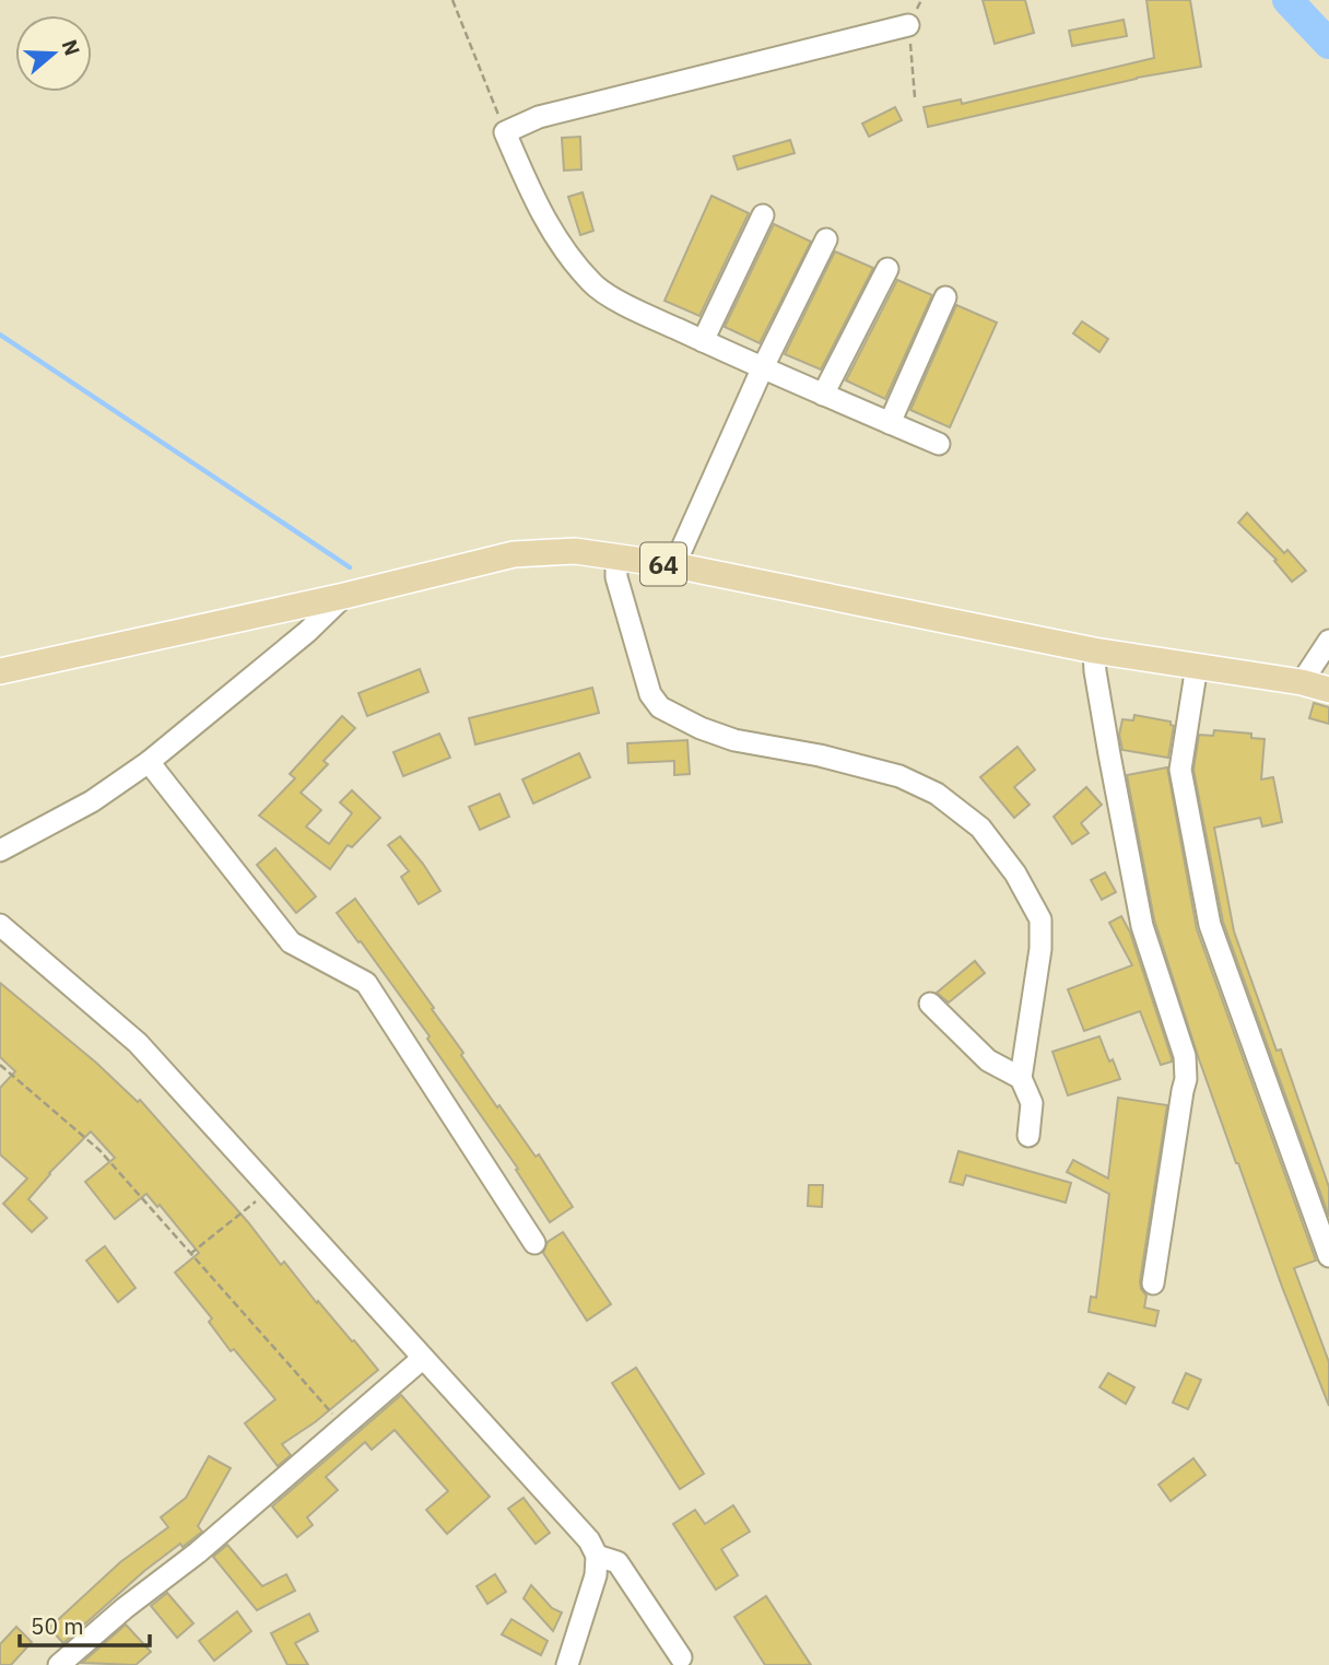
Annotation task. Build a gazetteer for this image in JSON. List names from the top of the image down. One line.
{"streets":{"main road":["64"]},"scale_bar":"50 m","north":"right"}
